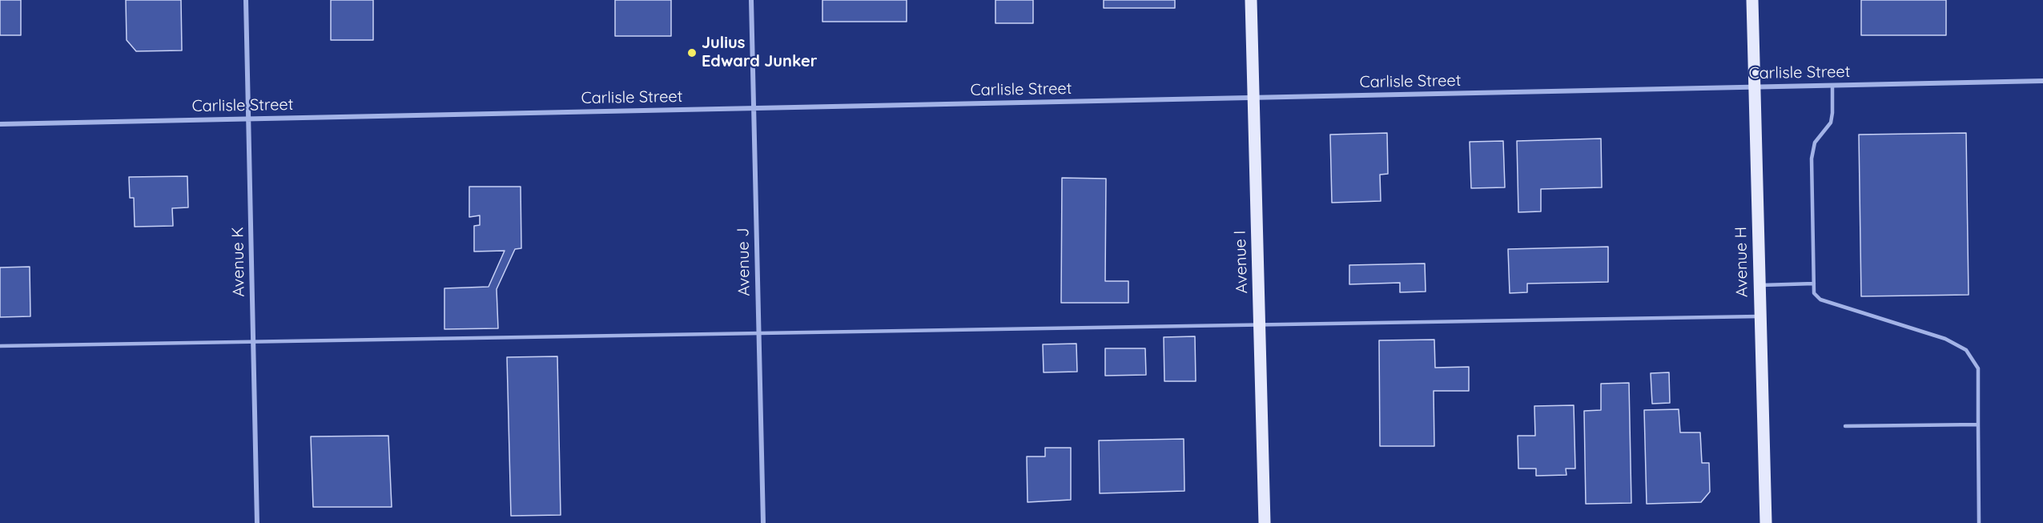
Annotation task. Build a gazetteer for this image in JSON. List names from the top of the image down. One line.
{"streets":{"main road":["Avenue I","Avenue H"],"street":["Carlisle Street","Avenue K","Avenue J"]},"crossings":[["Carlisle Street","Avenue K"],["Carlisle Street","Avenue J"],["Carlisle Street","Avenue I"],["Carlisle Street","Avenue H"]],"places":["Julius Edward Junker"]}
